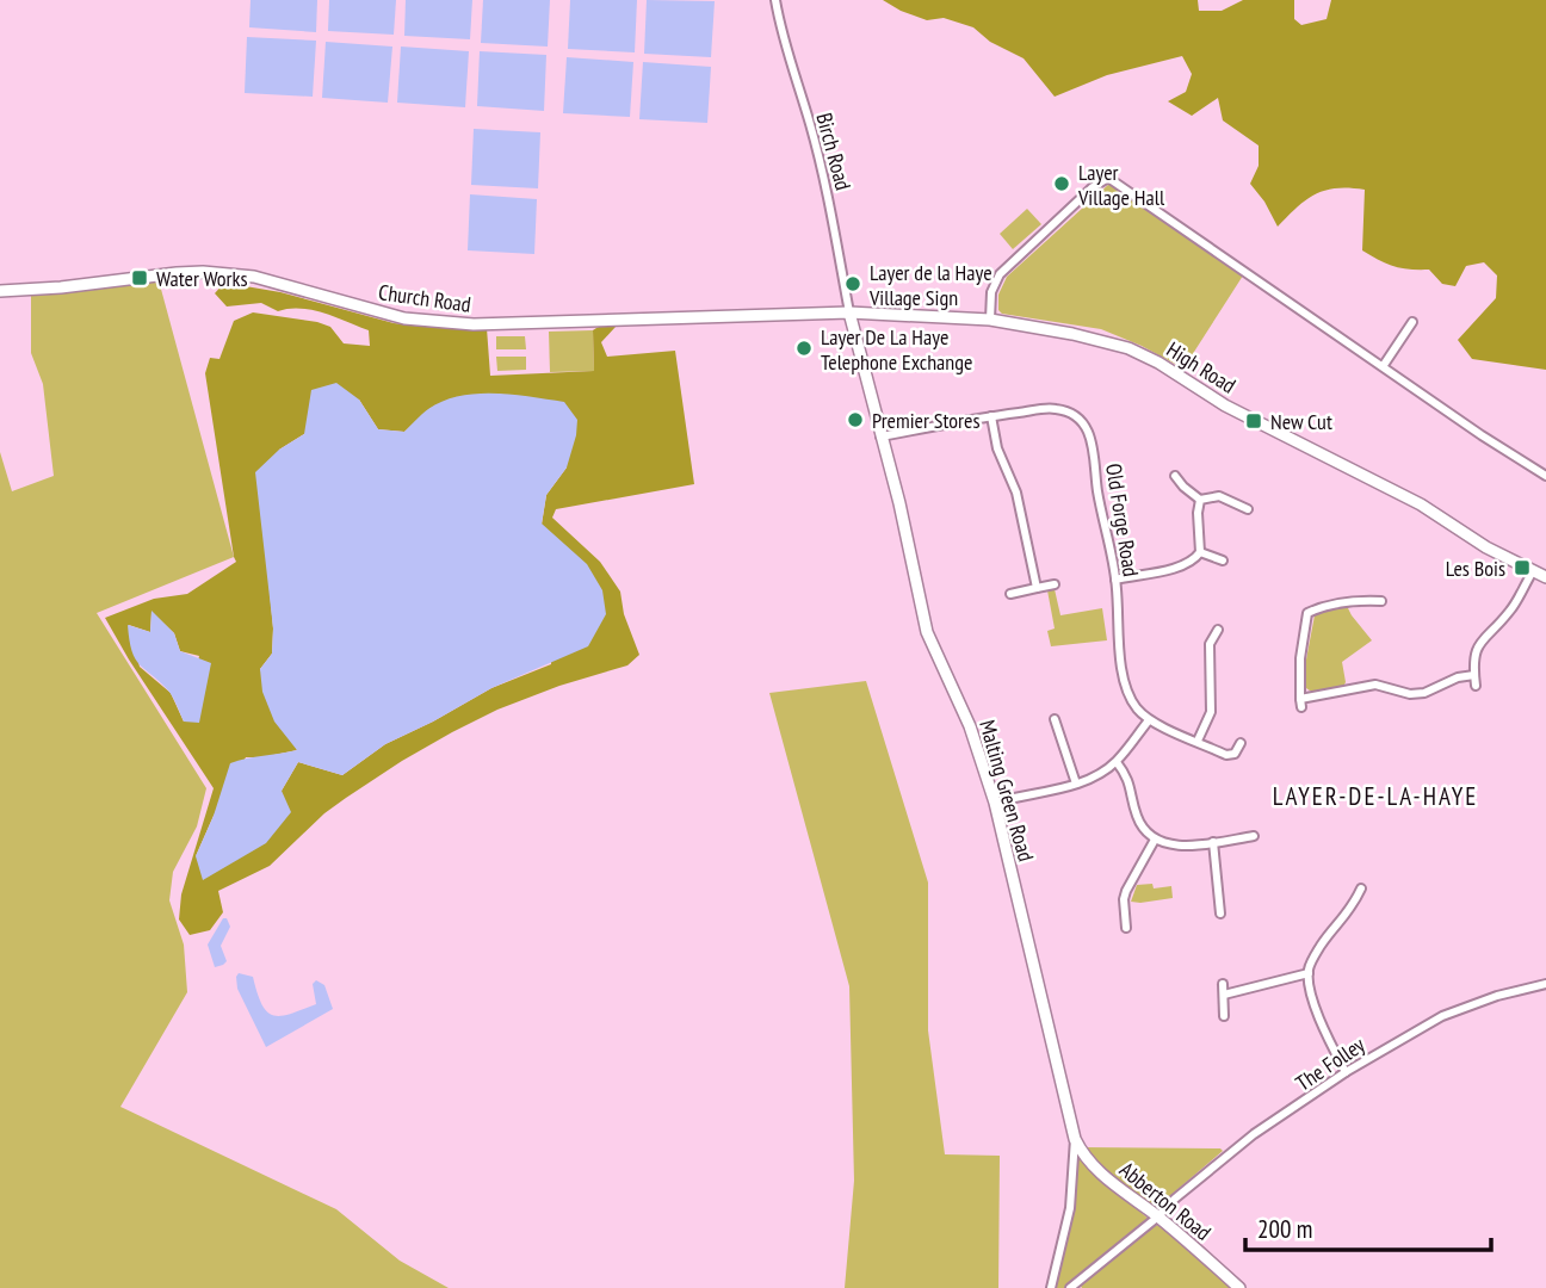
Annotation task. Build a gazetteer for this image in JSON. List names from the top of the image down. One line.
{"streets":{"main road":["Church Road","High Road","Malting Green Road","Abberton Road"],"street":["Birch Road","Old Forge Road","The Folley"]},"crossings":[["Birch Road","Church Road"],["Birch Road","High Road"],["Birch Road","Malting Green Road"],["Church Road","High Road"],["Church Road","Malting Green Road"],["High Road","Malting Green Road"],["Old Forge Road","Malting Green Road"],["Malting Green Road","Abberton Road"],["The Folley","Abberton Road"]],"districts":["LAYER-DE-LA-HAYE"],"places":{"other":["Layer Village Hall","Layer de la Haye Village Sign","Layer De La Haye Telephone Exchange","Premier Stores"],"transit":["Water Works","New Cut","Les Bois"]},"scale_bar":"200 m"}
